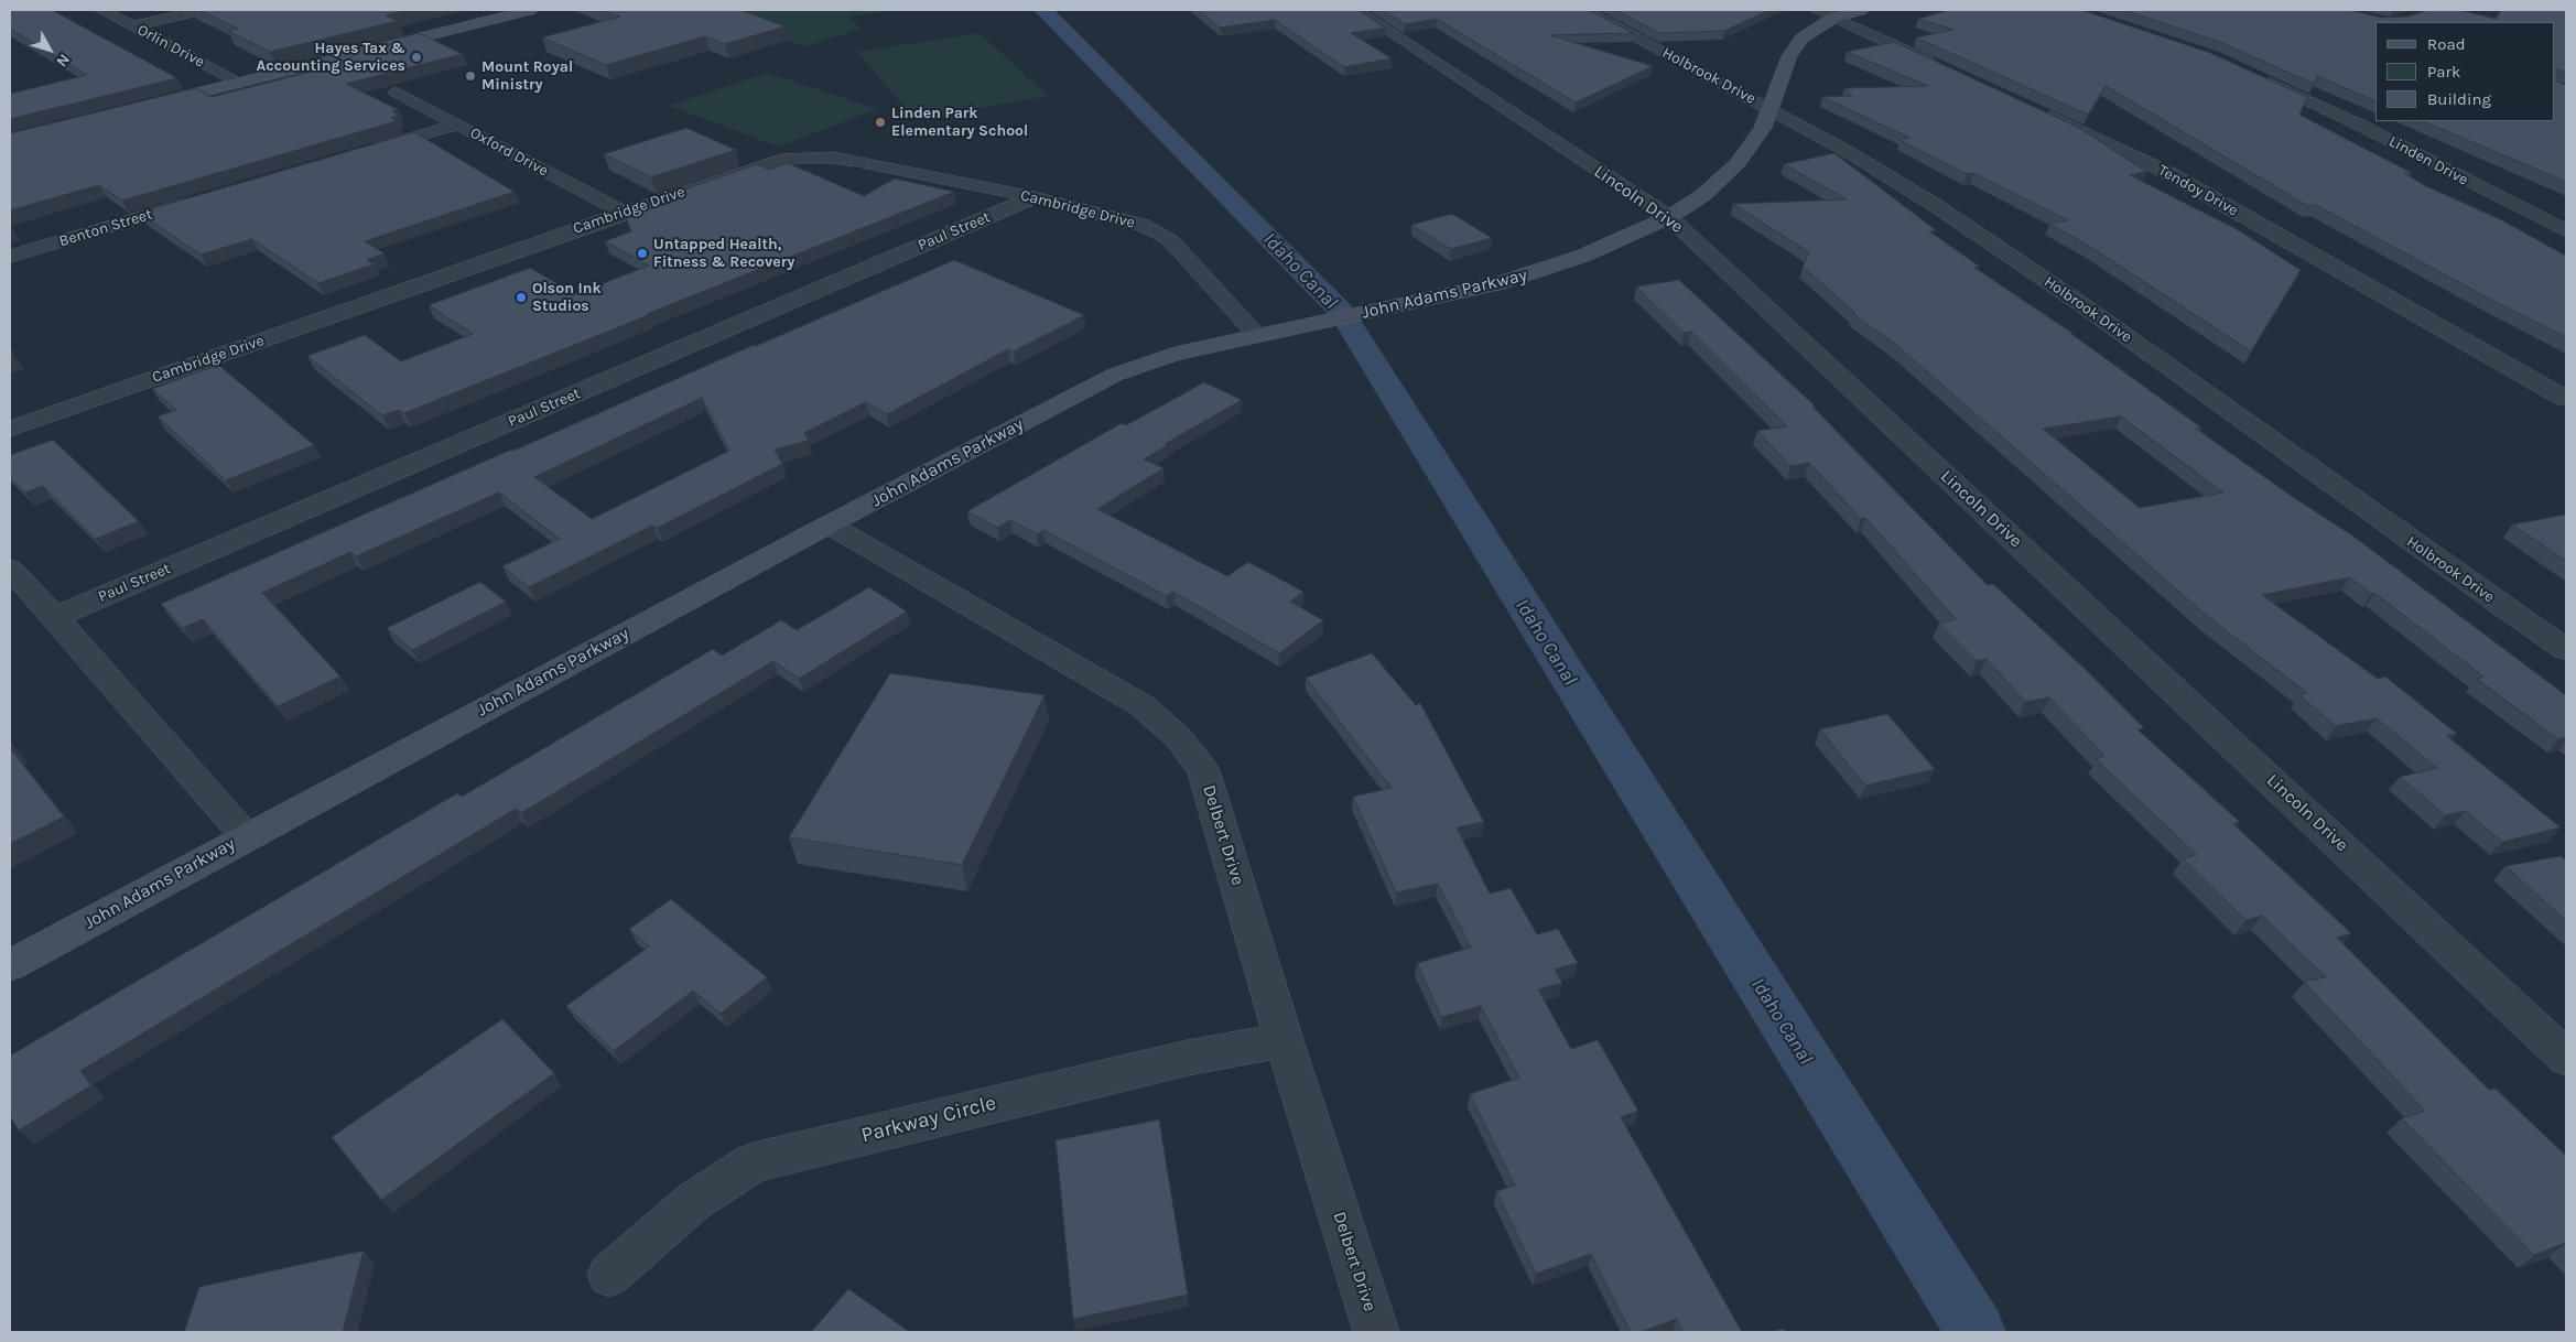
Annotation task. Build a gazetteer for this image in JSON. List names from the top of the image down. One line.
{"streets":{"street":["Orlin Drive","Holbrook Drive","Oxford Drive","Linden Drive","Tendoy Drive","Lincoln Drive","Cambridge Drive","Benton Street","Paul Street","John Adams Parkway","Delbert Drive","Parkway Circle"]},"crossings":[["Holbrook Drive","John Adams Parkway"],["Oxford Drive","Cambridge Drive"],["Lincoln Drive","John Adams Parkway"],["Cambridge Drive","Paul Street"],["Cambridge Drive","John Adams Parkway"],["John Adams Parkway","Delbert Drive"],["Delbert Drive","Parkway Circle"]],"water":["Idaho Canal"],"places":["Hayes Tax & Accounting Services","Mount Royal Ministry","Linden Park Elementary School","Untapped Health, Fitness & Recovery","Olson Ink Studios"],"legend":["Road","Park","Building"],"north":"bottom right"}
